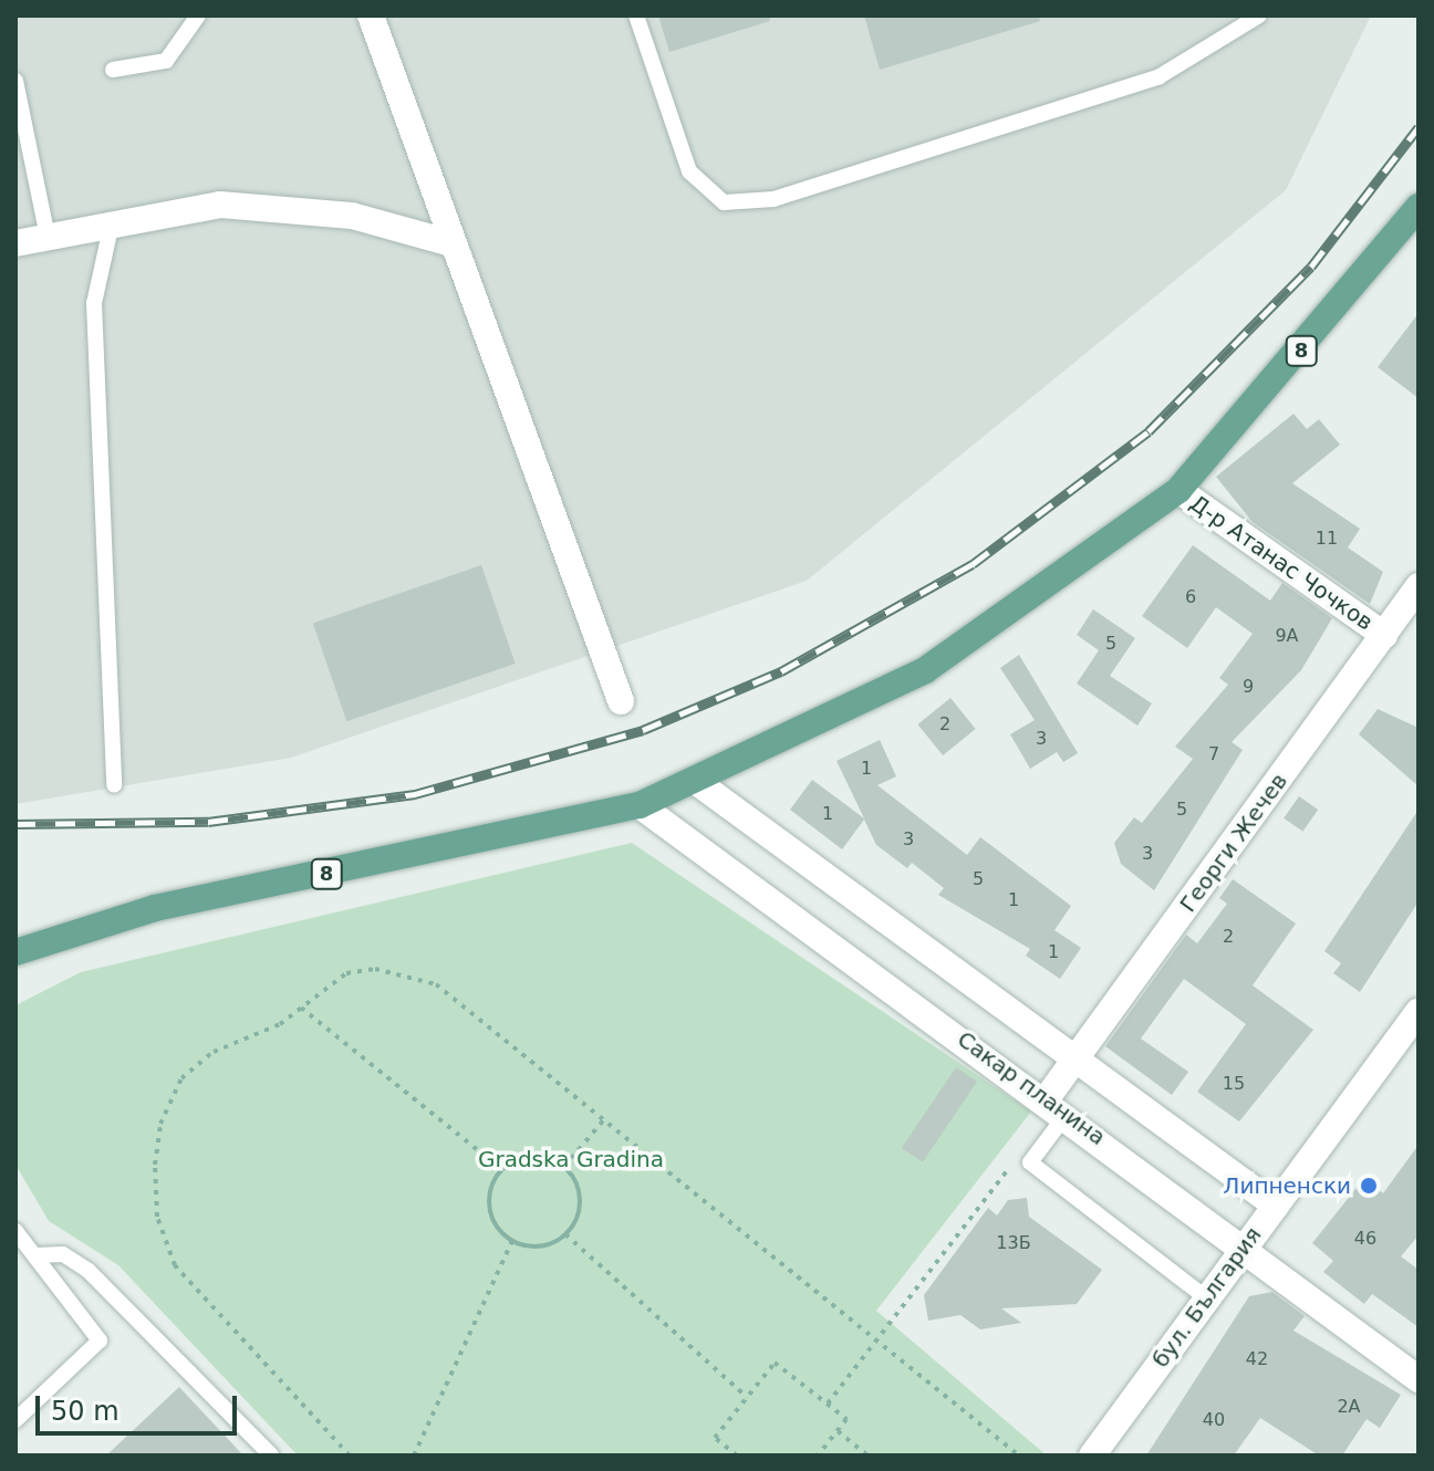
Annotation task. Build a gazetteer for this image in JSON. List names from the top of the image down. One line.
{"streets":{"main road":["8"],"street":["Д-р Атанас Чочков","Георги Жечев","Сакар планина","бул. България"]},"crossings":[["8","Д-р Атанас Чочков"],["8","Сакар планина"],["Д-р Атанас Чочков","Георги Жечев"],["Георги Жечев","Сакар планина"],["Сакар планина","бул. България"]],"parks":["Gradska Gradina"],"places":["Липненски"],"house_numbers":["11","6","9А","5","9","2","3","7","1","5","1","3","3","5","1","2","1","15","46","13Б","42","2А","40"],"scale_bar":"50 m"}
